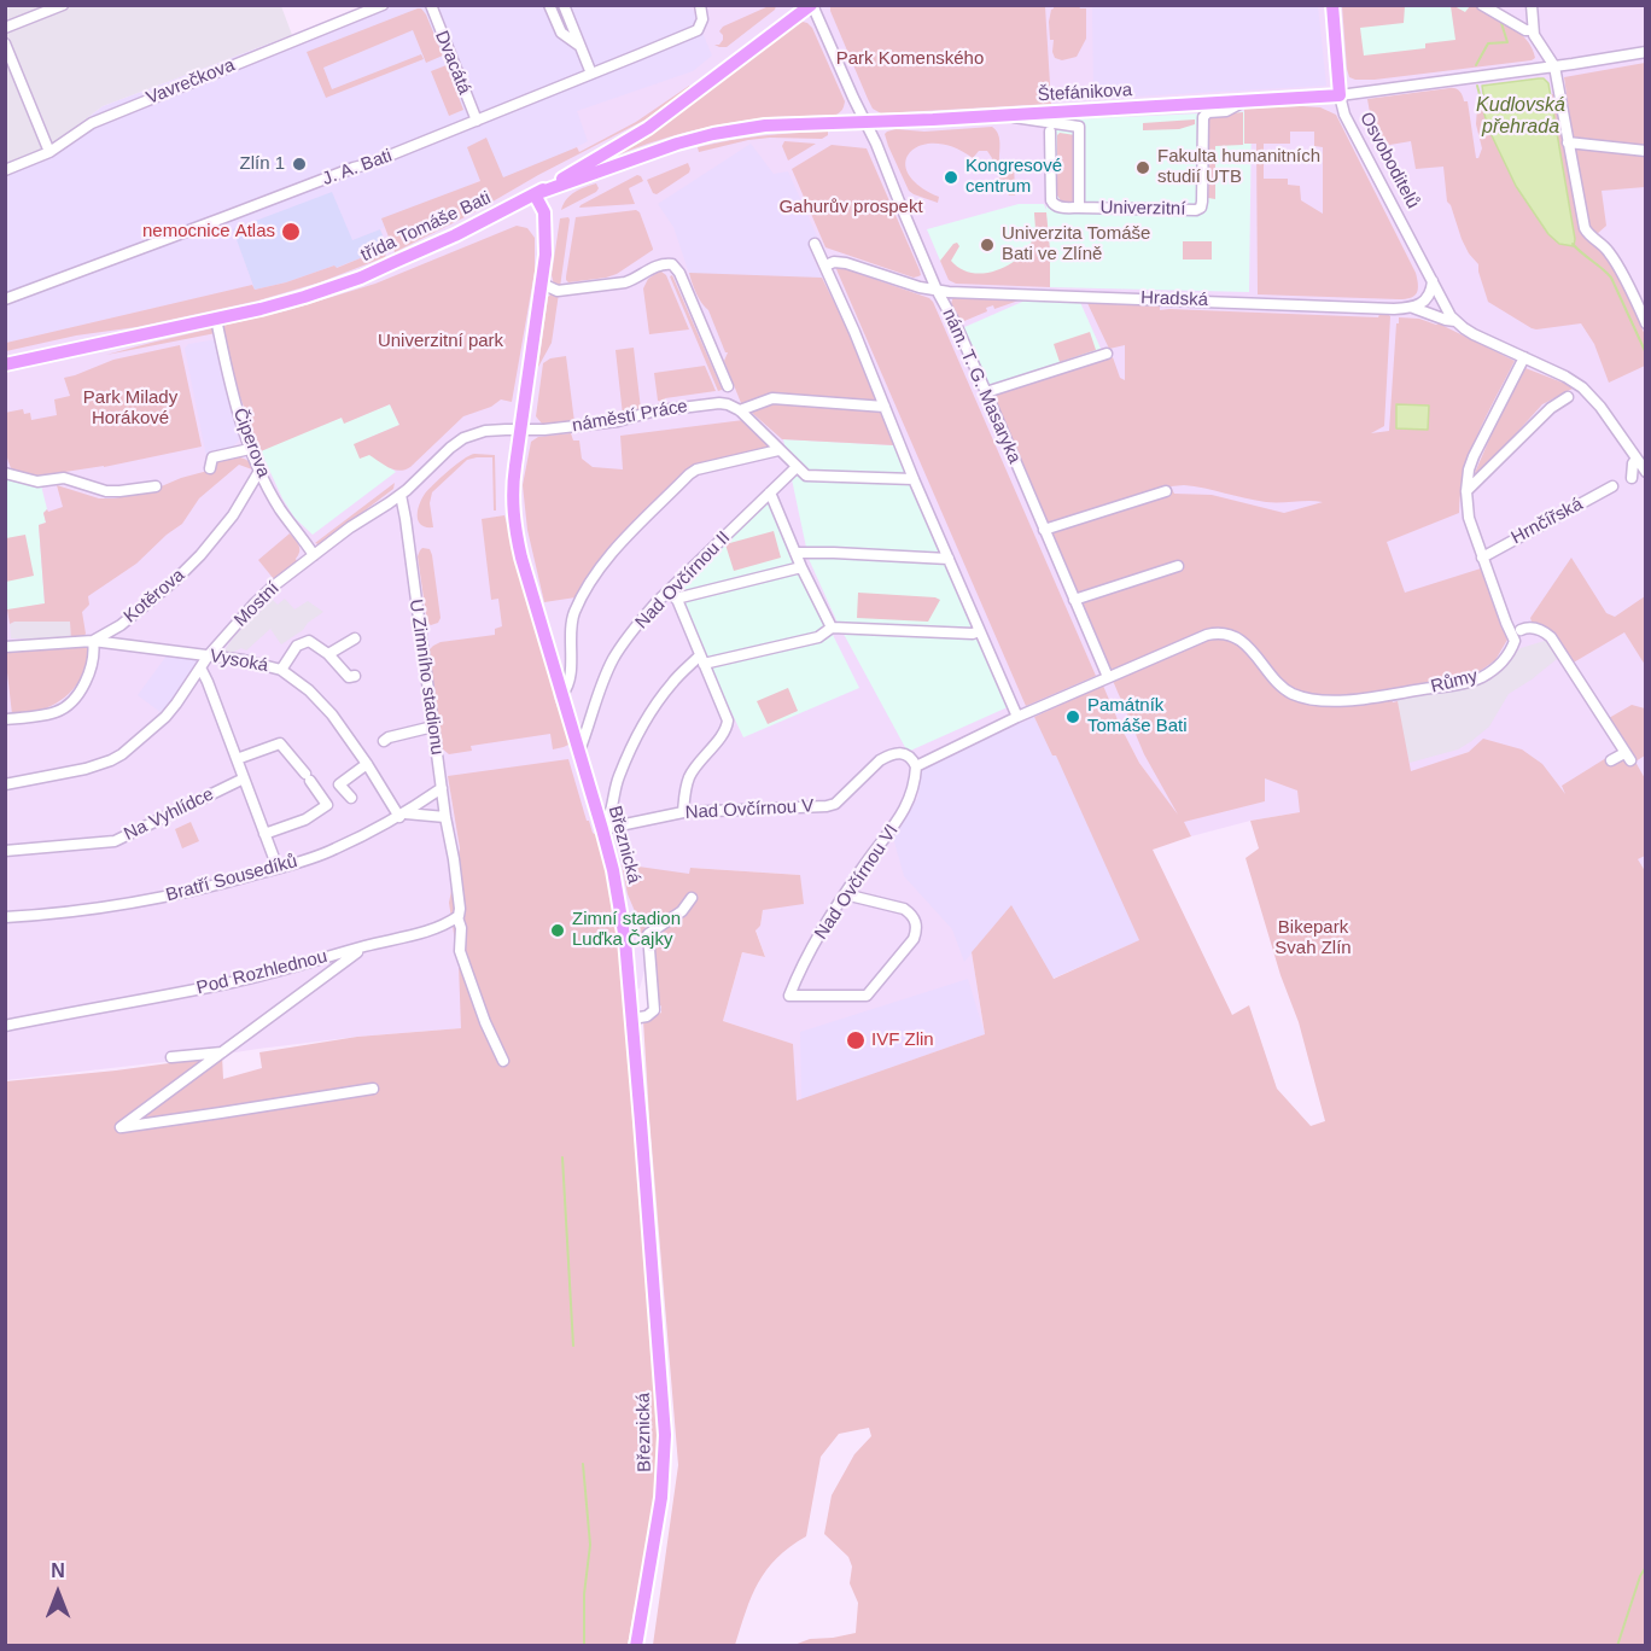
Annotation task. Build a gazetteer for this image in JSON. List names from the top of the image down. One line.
{"streets":{"main road":["Štefánikova","Osvoboditelů","třída Tomáše Bati","Březnická"],"street":["Dvacátá","Vavrečkova","J. A. Bati","Univerzitní","Hradská","nám. T. G. Masaryka","náměstí Práce","Čiperova","Hrnčířská","Nad Ovčírnou II","Kotěrova","Mostní","Vysoká","U Zimního stadionu","Růmy","Nad Ovčírnou V","Na Vyhlídce","Bratří Sousedíků","Nad Ovčírnou VI","Pod Rozhlednou"]},"crossings":[["Dvacátá","J. A. Bati"],["Štefánikova","Osvoboditelů"],["Štefánikova","Univerzitní"],["Štefánikova","třída Tomáše Bati"],["Štefánikova","nám. T. G. Masaryka"],["Štefánikova","Březnická"],["Osvoboditelů","Hradská"],["třída Tomáše Bati","nám. T. G. Masaryka"],["třída Tomáše Bati","Čiperova"],["třída Tomáše Bati","Březnická"],["Hradská","nám. T. G. Masaryka"],["Hradská","Růmy"],["nám. T. G. Masaryka","Růmy"],["náměstí Práce","Mostní"],["náměstí Práce","Březnická"],["Čiperova","Kotěrova"],["Čiperova","Mostní"],["Hrnčířská","Růmy"],["Nad Ovčírnou II","Březnická"],["Kotěrova","Vysoká"],["Mostní","Vysoká"],["Mostní","U Zimního stadionu"],["Mostní","Březnická"],["Vysoká","Bratří Sousedíků"],["U Zimního stadionu","Bratří Sousedíků"],["U Zimního stadionu","Pod Rozhlednou"],["Nad Ovčírnou V","Březnická"],["Nad Ovčírnou V","Nad Ovčírnou VI"]],"water":["Kudlovská přehrada"],"parks":["Park Komenského","Gahurův prospekt","Univerzitní park","Park Milady Horákové","Bikepark Svah Zlín"],"places":["Zlín 1","Fakulta humanitních studií UTB","Kongresové centrum","nemocnice Atlas","Univerzita Tomáše Bati ve Zlíně","Památník Tomáše Bati","Zimní stadion Luďka Čajky","IVF Zlin"],"north":"top"}
